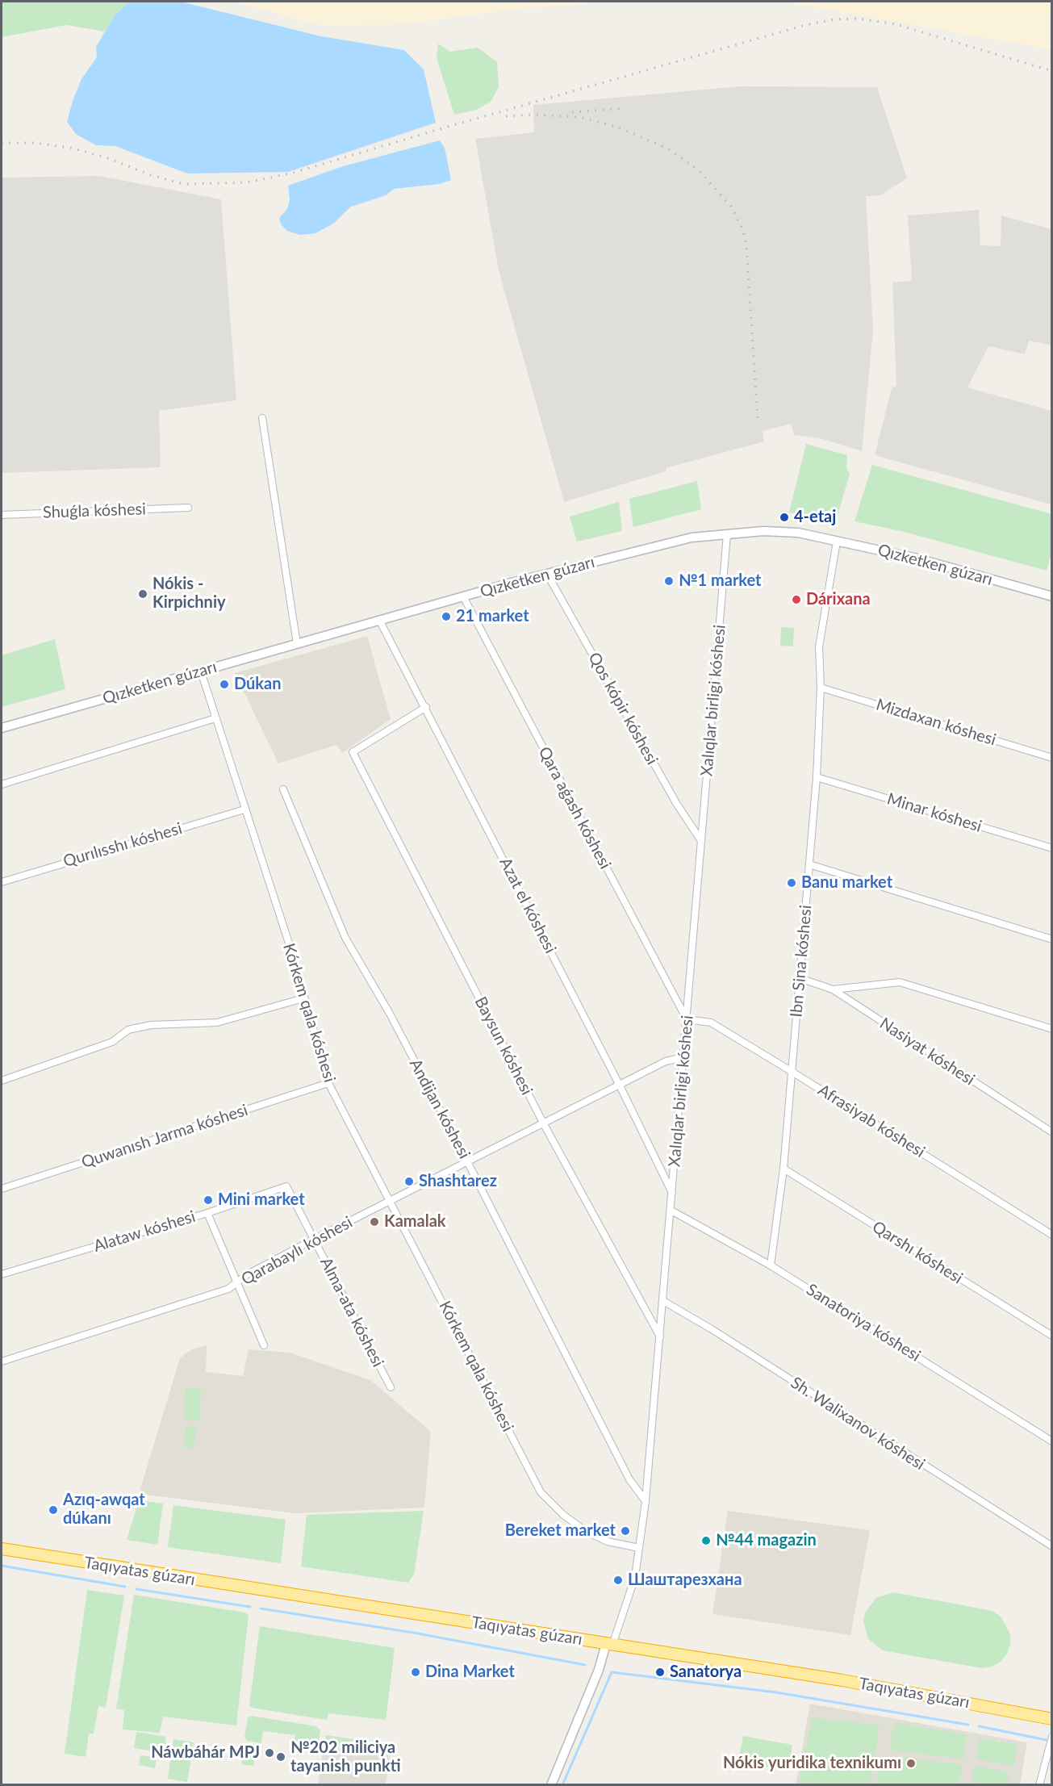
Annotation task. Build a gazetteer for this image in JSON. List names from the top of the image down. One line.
{"streets":{"highway":["Taqıyatas gúzarı"],"street":["Shuǵla kóshesi","Qızketken gúzarı","Xalıqlar birligi kóshesi","Qos kópir kóshesi","Mizdaxan kóshesi","Qara aǵash kóshesi","Minar kóshesi","Qurılısshı kóshesi","Azat el kóshesi","Ibn Sina kóshesi","Kórkem qala kóshesi","Baysun kóshesi","Nasiyat kóshesi","Andijan kóshesi","Afrasiyab kóshesi","Quwanısh Jarma kóshesi","Alataw kóshesi","Qarabaylı kóshesi","Qarshı kóshesi","Alma-ata kóshesi","Sanatoriya kóshesi","Sh. Walixanov kóshesi"]},"crossings":[["Qızketken gúzarı","Xalıqlar birligi kóshesi"],["Qızketken gúzarı","Qos kópir kóshesi"],["Qızketken gúzarı","Qara aǵash kóshesi"],["Qızketken gúzarı","Azat el kóshesi"],["Qızketken gúzarı","Ibn Sina kóshesi"],["Qızketken gúzarı","Kórkem qala kóshesi"],["Xalıqlar birligi kóshesi","Qos kópir kóshesi"],["Xalıqlar birligi kóshesi","Qara aǵash kóshesi"],["Xalıqlar birligi kóshesi","Azat el kóshesi"],["Xalıqlar birligi kóshesi","Kórkem qala kóshesi"],["Xalıqlar birligi kóshesi","Baysun kóshesi"],["Xalıqlar birligi kóshesi","Andijan kóshesi"],["Xalıqlar birligi kóshesi","Afrasiyab kóshesi"],["Xalıqlar birligi kóshesi","Qarabaylı kóshesi"],["Xalıqlar birligi kóshesi","Sanatoriya kóshesi"],["Xalıqlar birligi kóshesi","Sh. Walixanov kóshesi"],["Xalıqlar birligi kóshesi","Taqıyatas gúzarı"],["Mizdaxan kóshesi","Ibn Sina kóshesi"],["Qara aǵash kóshesi","Afrasiyab kóshesi"],["Minar kóshesi","Ibn Sina kóshesi"],["Qurılısshı kóshesi","Kórkem qala kóshesi"],["Azat el kóshesi","Baysun kóshesi"],["Azat el kóshesi","Qarabaylı kóshesi"],["Ibn Sina kóshesi","Nasiyat kóshesi"],["Ibn Sina kóshesi","Afrasiyab kóshesi"],["Ibn Sina kóshesi","Qarshı kóshesi"],["Ibn Sina kóshesi","Sanatoriya kóshesi"],["Kórkem qala kóshesi","Quwanısh Jarma kóshesi"],["Kórkem qala kóshesi","Qarabaylı kóshesi"],["Baysun kóshesi","Qarabaylı kóshesi"],["Andijan kóshesi","Qarabaylı kóshesi"],["Alataw kóshesi","Alma-ata kóshesi"],["Qarabaylı kóshesi","Alma-ata kóshesi"]],"places":["4-etaj","№1 market","Nókis - Kirpichniy","Dárixana","21 market","Dúkan","Banu market","Shashtarez","Mini market","Kamalak","Azıq-awqat dúkanı","Bereket market","№44 magazin","Шаштарезхана","Dina Market","Sanatorya","Náwbáhár MPJ","№202 miliciya tayanish punkti","Nókis yuridika texnikumı"]}
